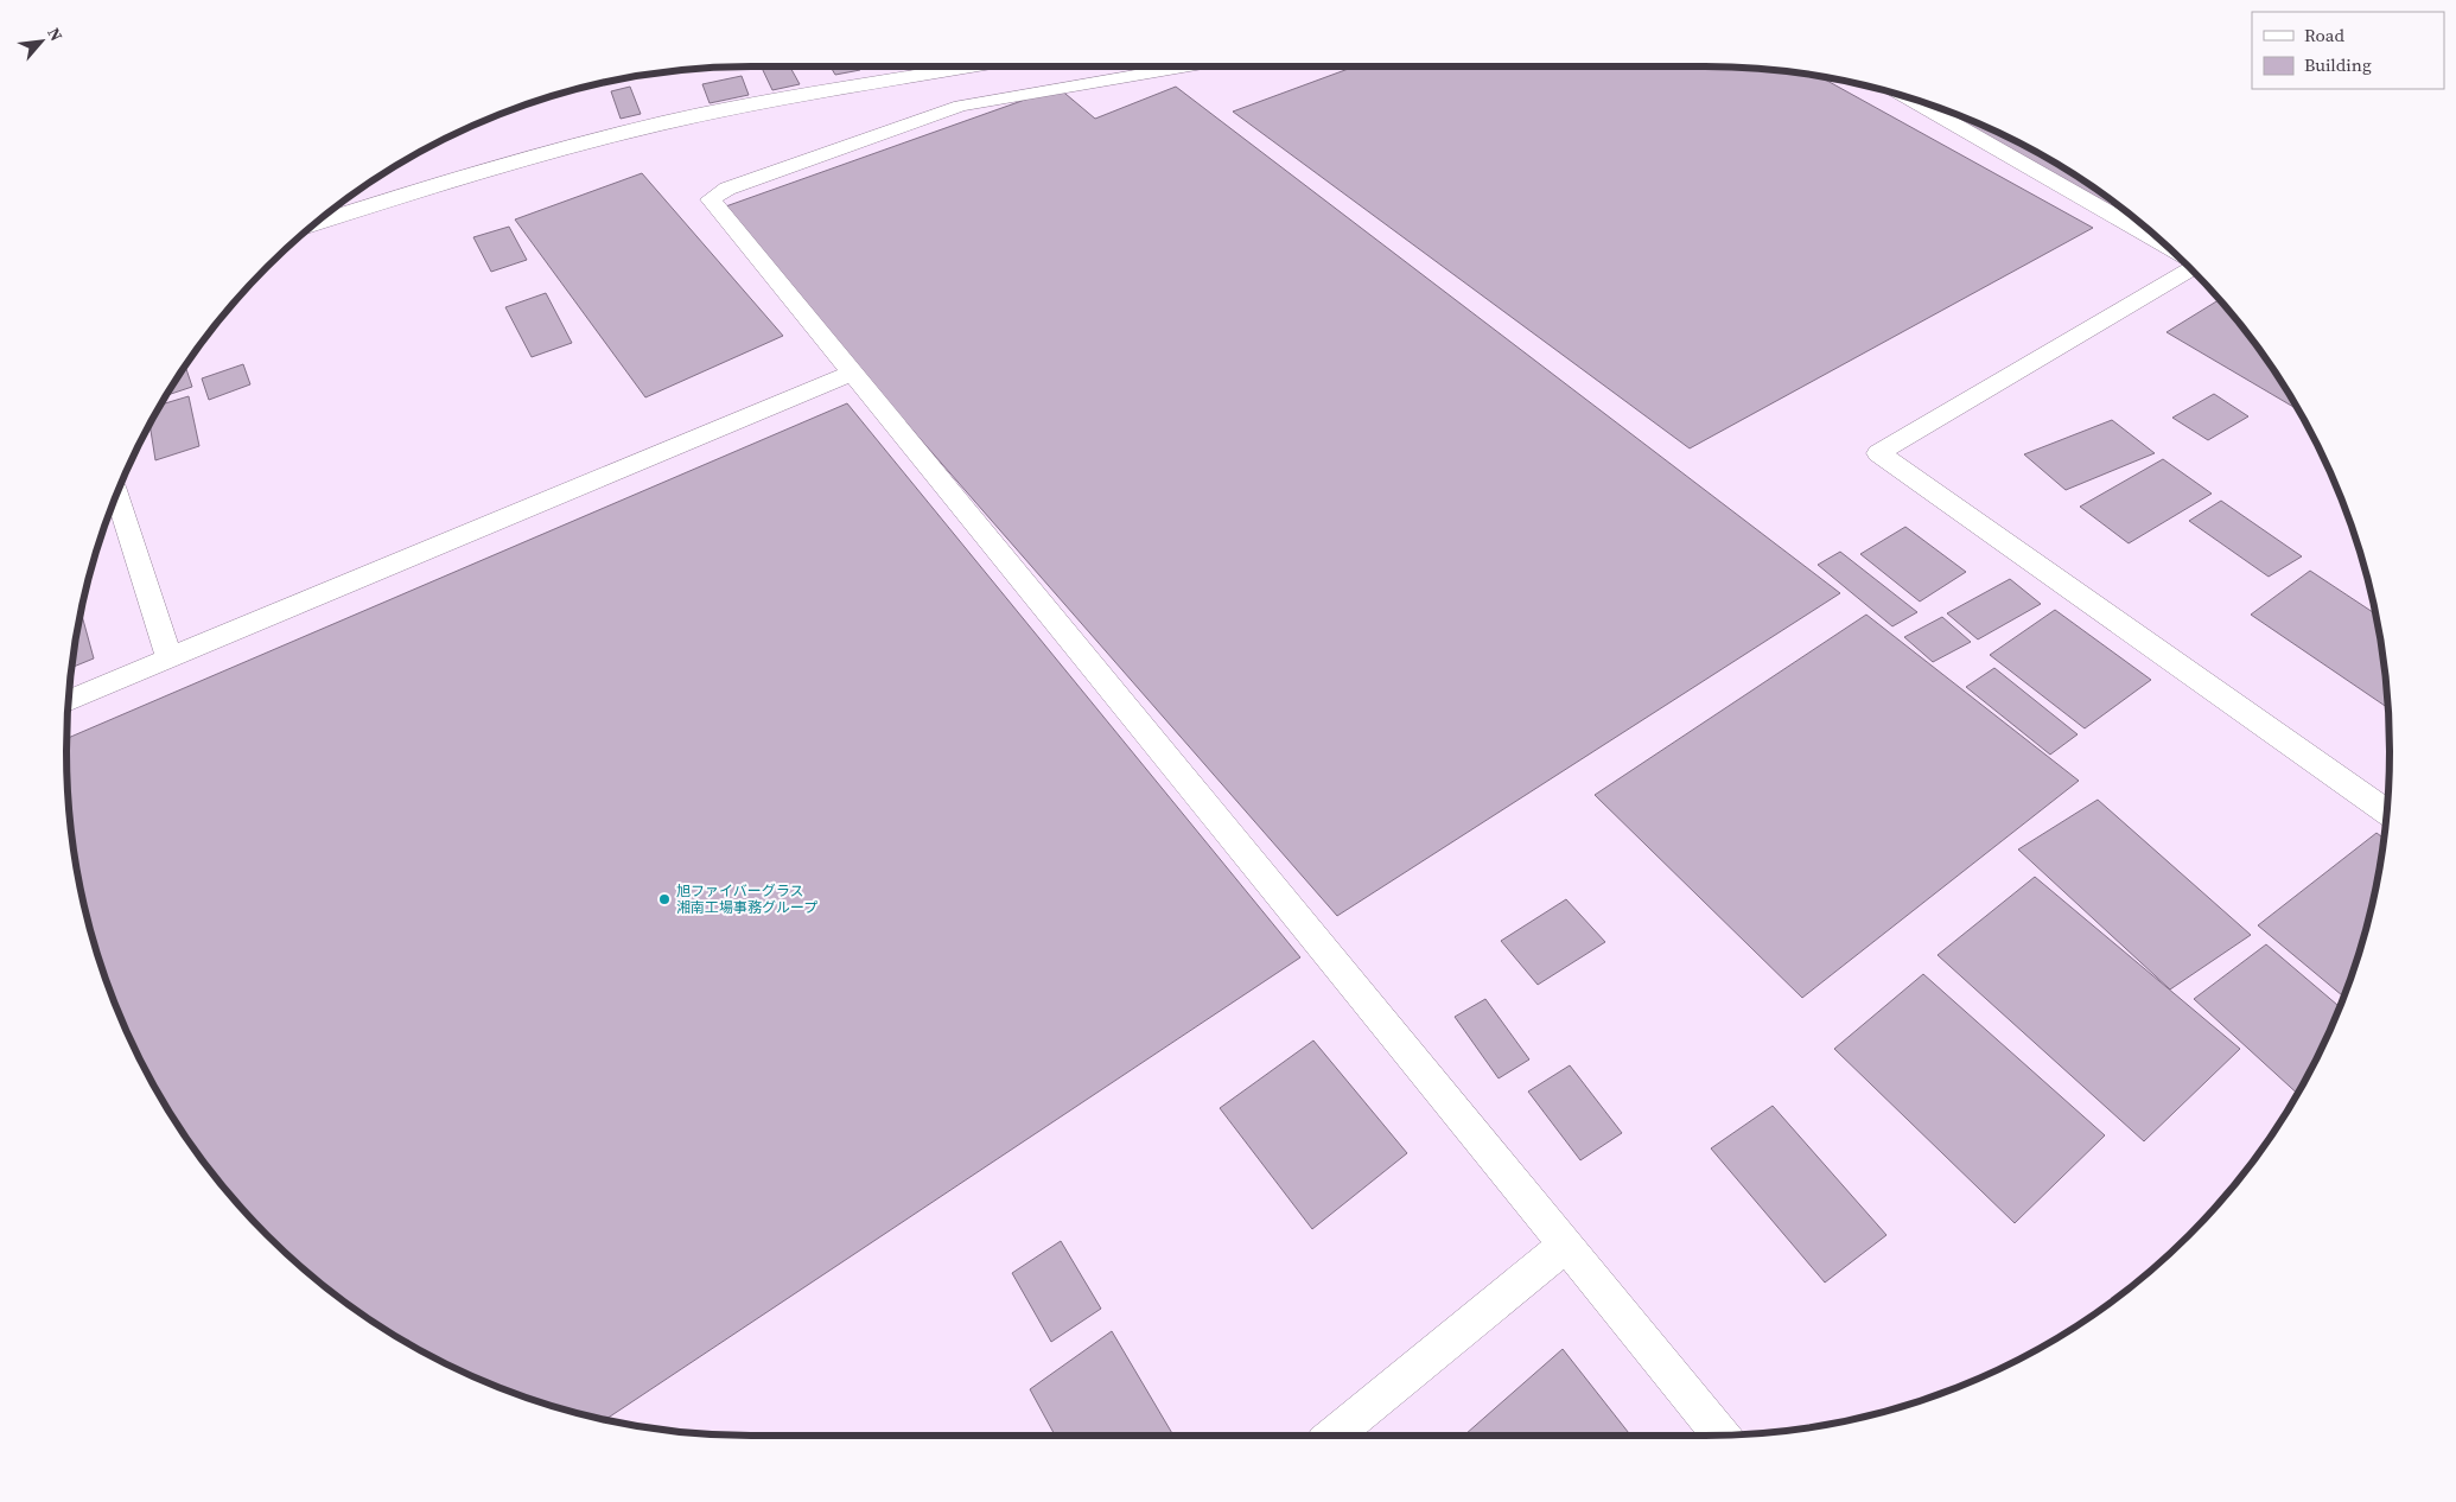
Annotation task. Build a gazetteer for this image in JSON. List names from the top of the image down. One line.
{"places":["旭ファイバーグラス 湘南工場事務グループ"],"legend":["Road","Building"],"north":"top right"}
